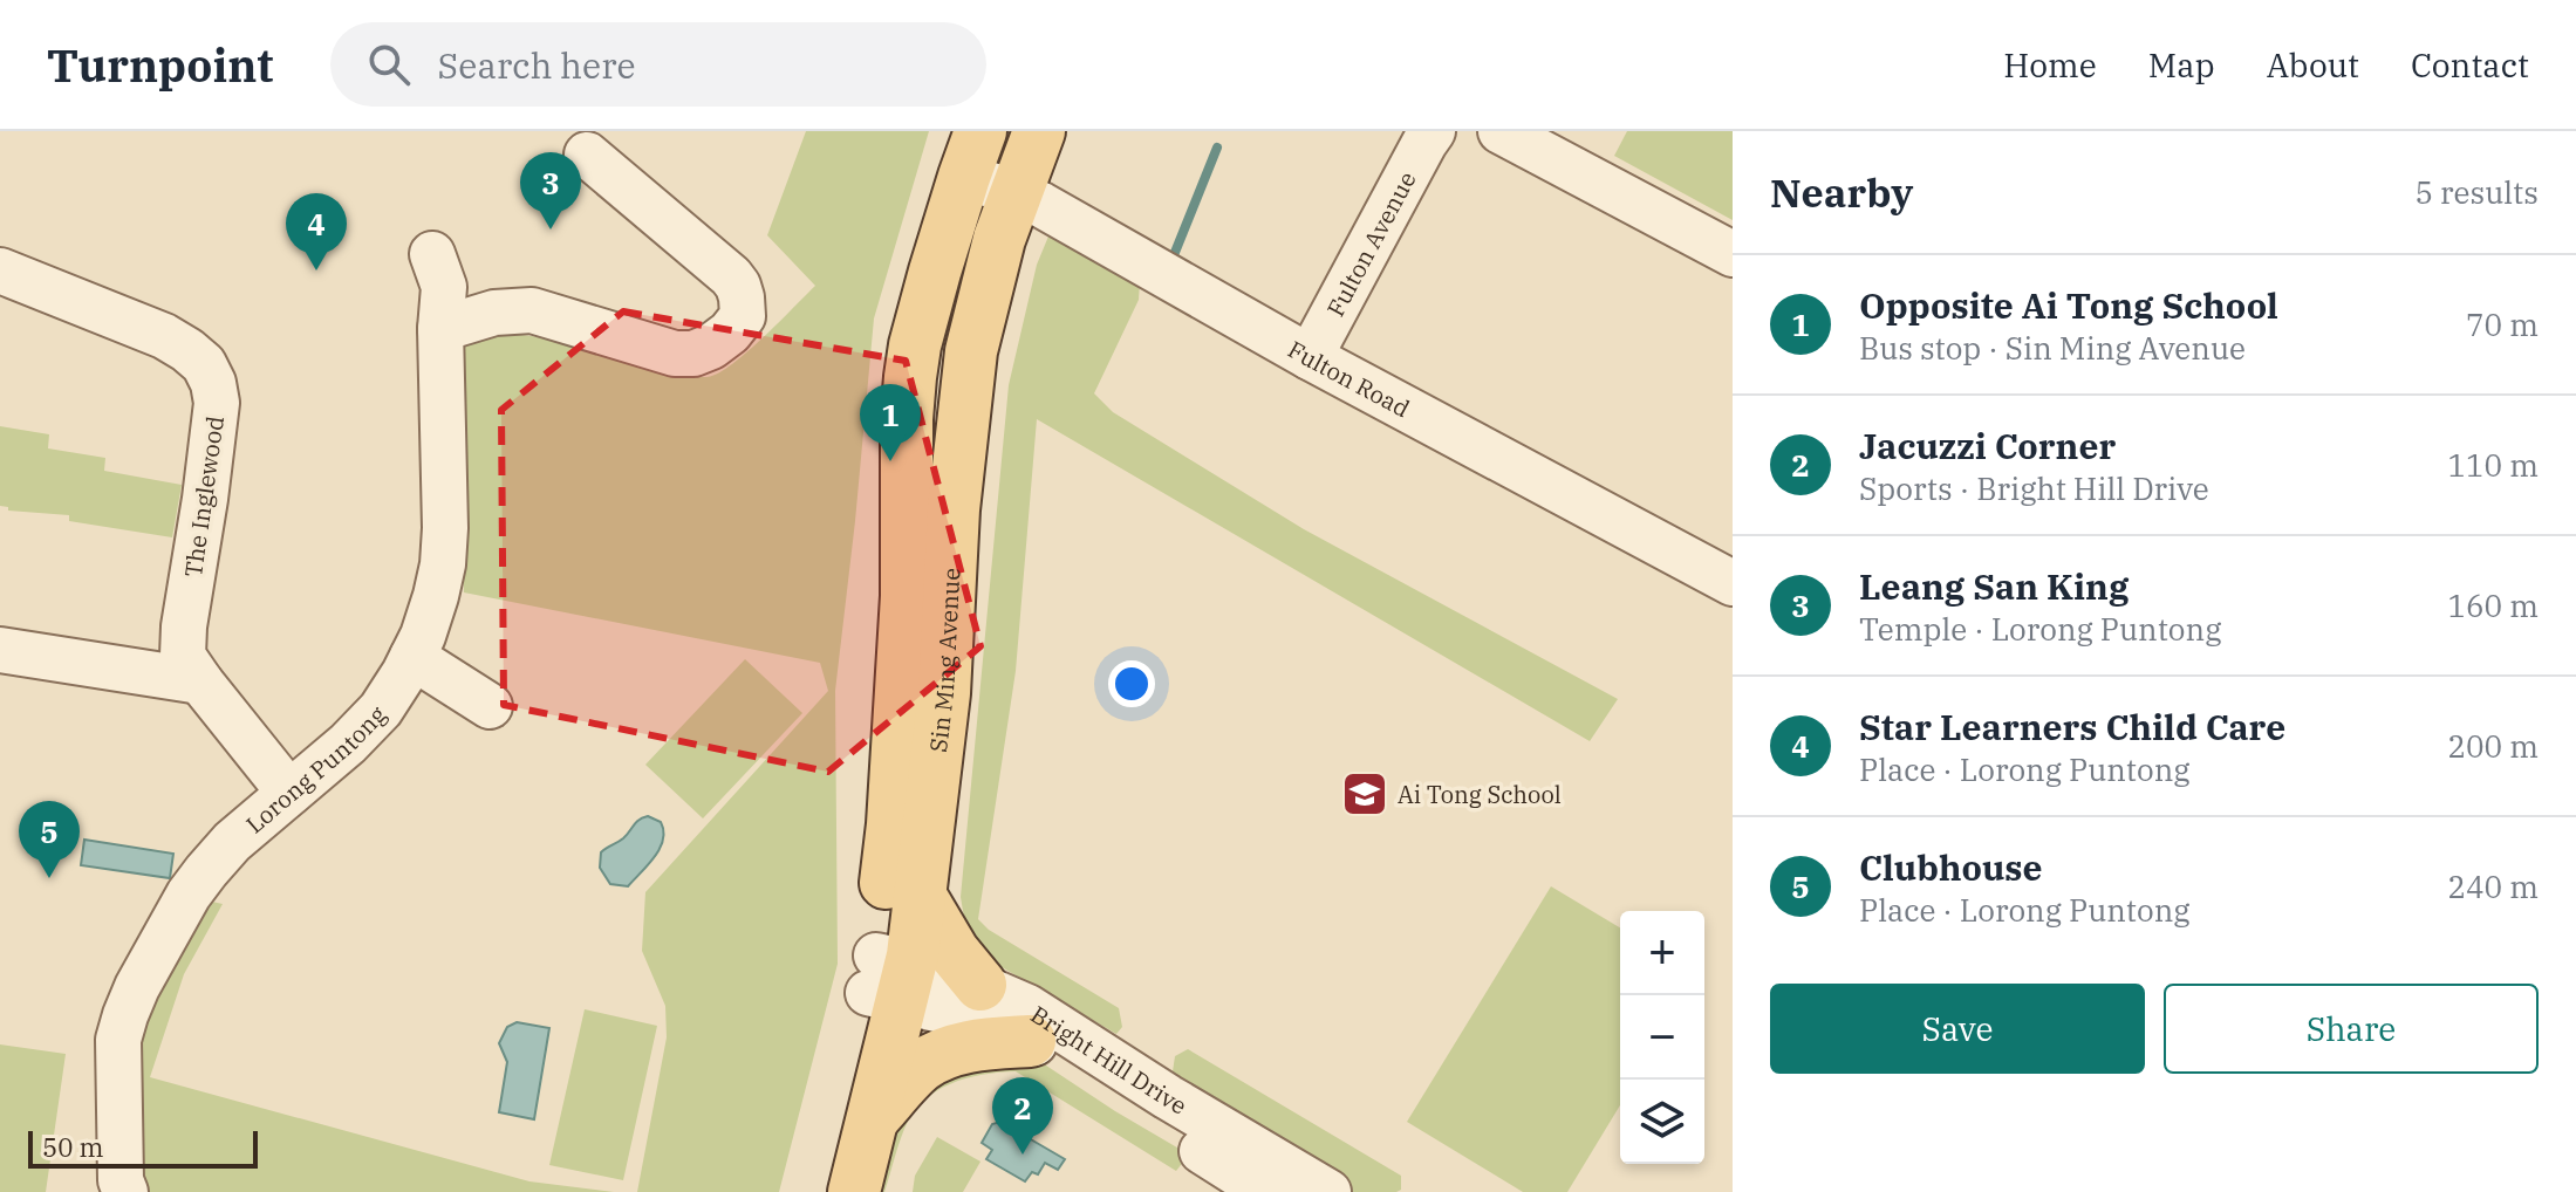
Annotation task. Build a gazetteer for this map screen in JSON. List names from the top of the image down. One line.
{"streets":{"main road":["Sin Ming Avenue"],"street":["Fulton Avenue","Fulton Road","The Inglewood","Lorong Puntong","Bright Hill Drive"]},"crossings":[["Fulton Avenue","Fulton Road"],["Fulton Road","Sin Ming Avenue"],["The Inglewood","Lorong Puntong"],["Sin Ming Avenue","Bright Hill Drive"]],"places":{"school or university":["Ai Tong School"]},"scale_bar":"50 m","page":{"header":"Turnpoint","search":"Search here","nav":["Home","Map","About","Contact"],"heading":["Nearby","5 results"],"pins":["3","4","1","5","2"],"list":[{"mark":"1","name":"Opposite Ai Tong School","note":"Bus stop · Sin Ming Avenue","value":"70 m"},{"mark":"2","name":"Jacuzzi Corner","note":"Sports · Bright Hill Drive","value":"110 m"},{"mark":"3","name":"Leang San King","note":"Temple · Lorong Puntong","value":"160 m"},{"mark":"4","name":"Star Learners Child Care","note":"Place · Lorong Puntong","value":"200 m"},{"mark":"5","name":"Clubhouse","note":"Place · Lorong Puntong","value":"240 m"}],"map_buttons":["+","−"],"buttons":["Save","Share"],"scale":"50 m"}}
